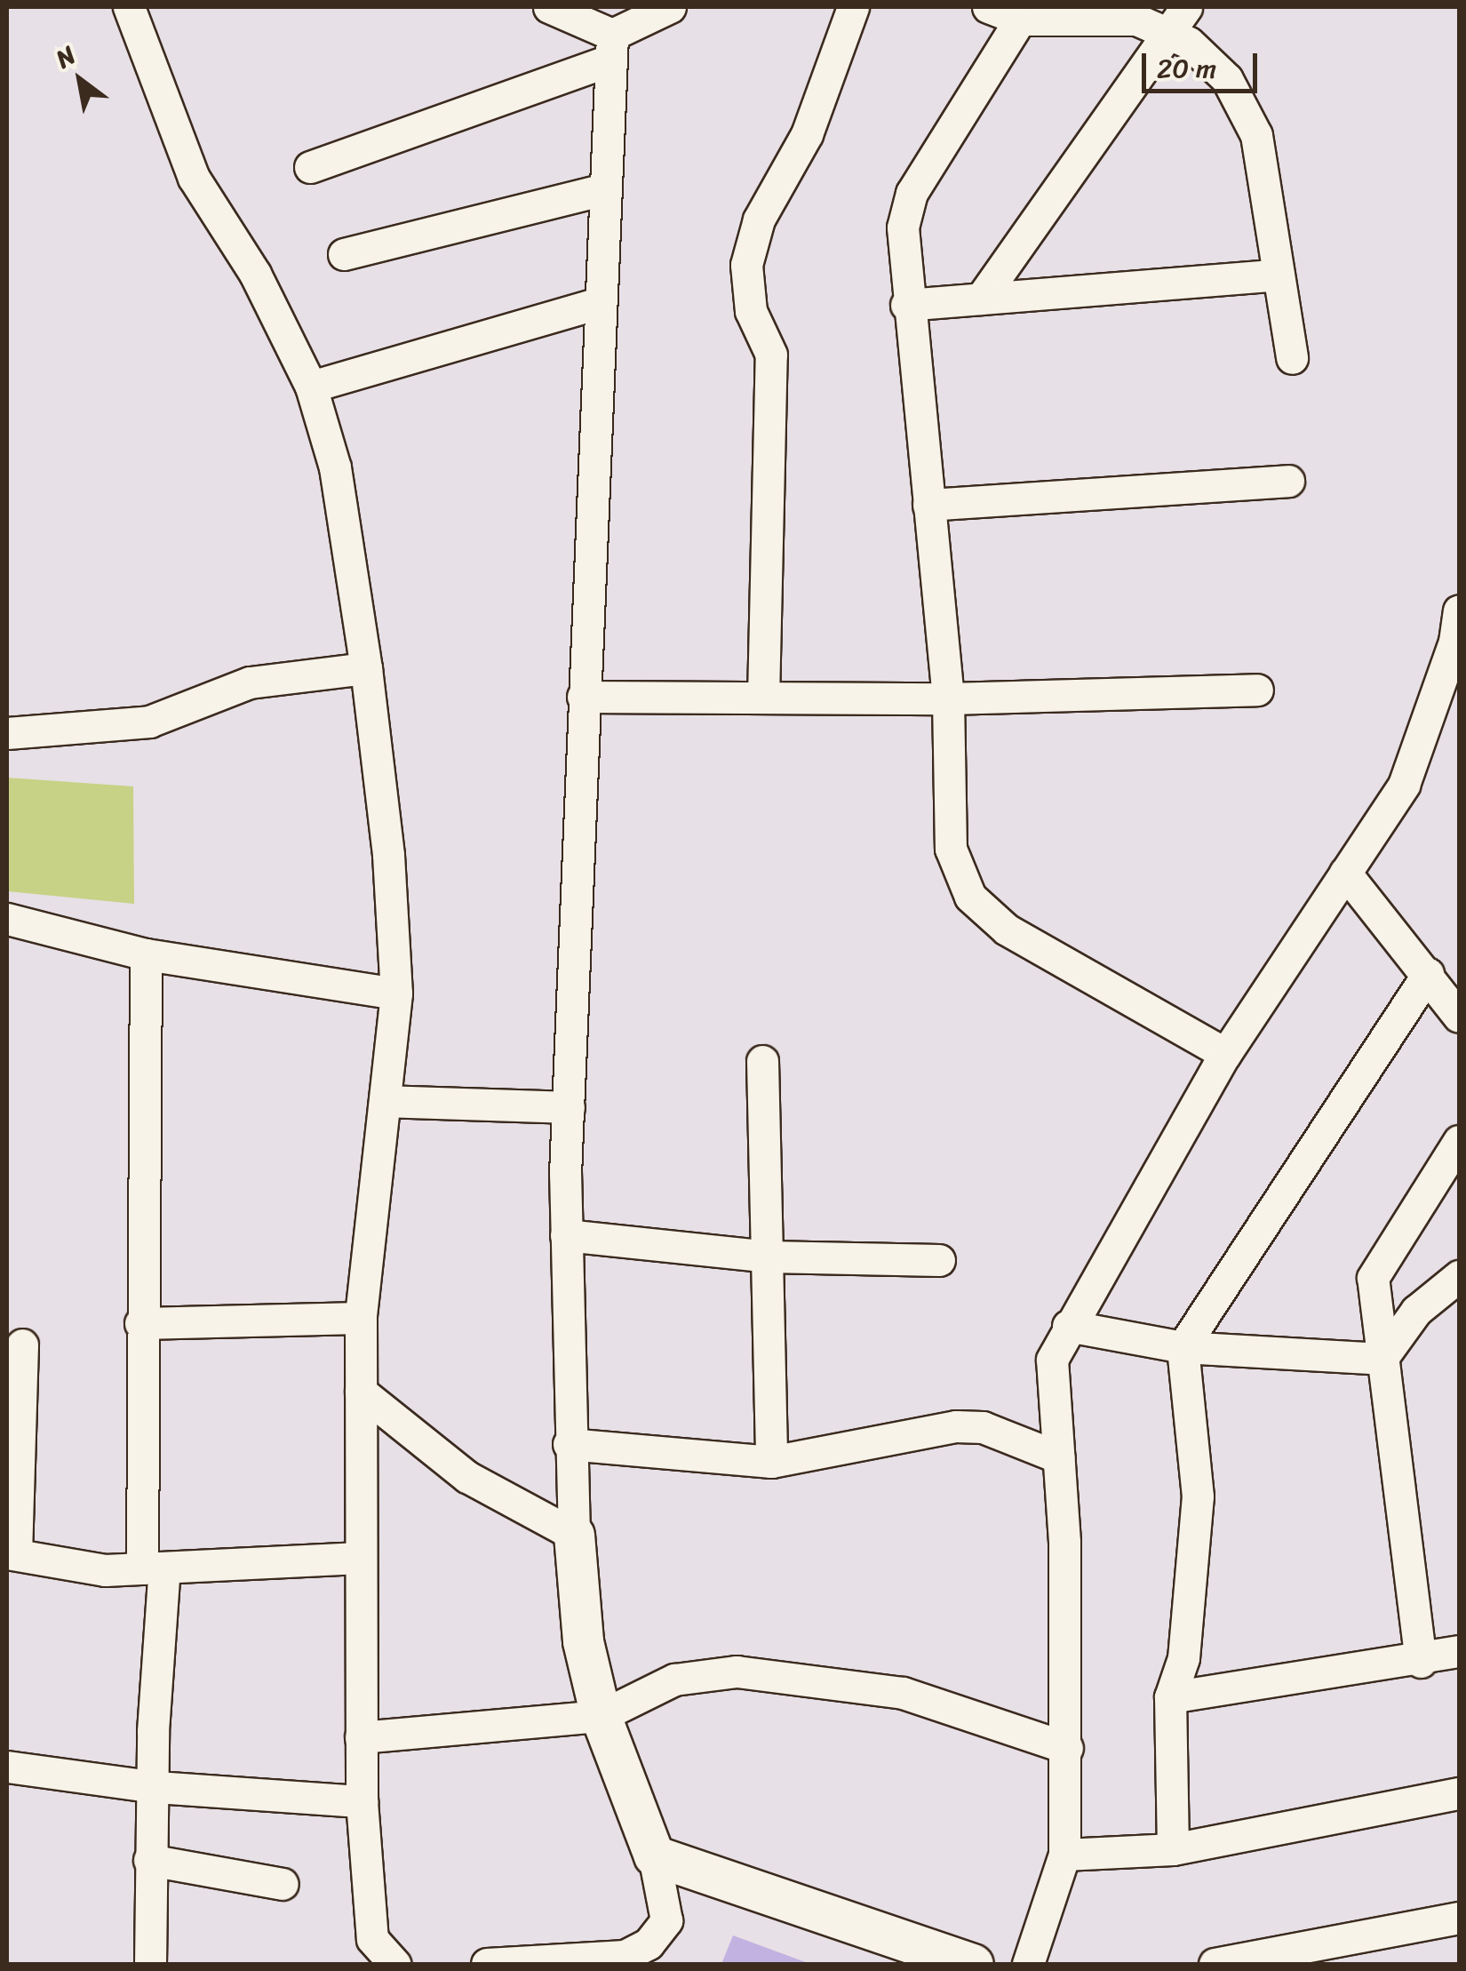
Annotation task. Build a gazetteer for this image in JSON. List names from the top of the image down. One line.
{"scale_bar":"20 m","north":"top left"}
